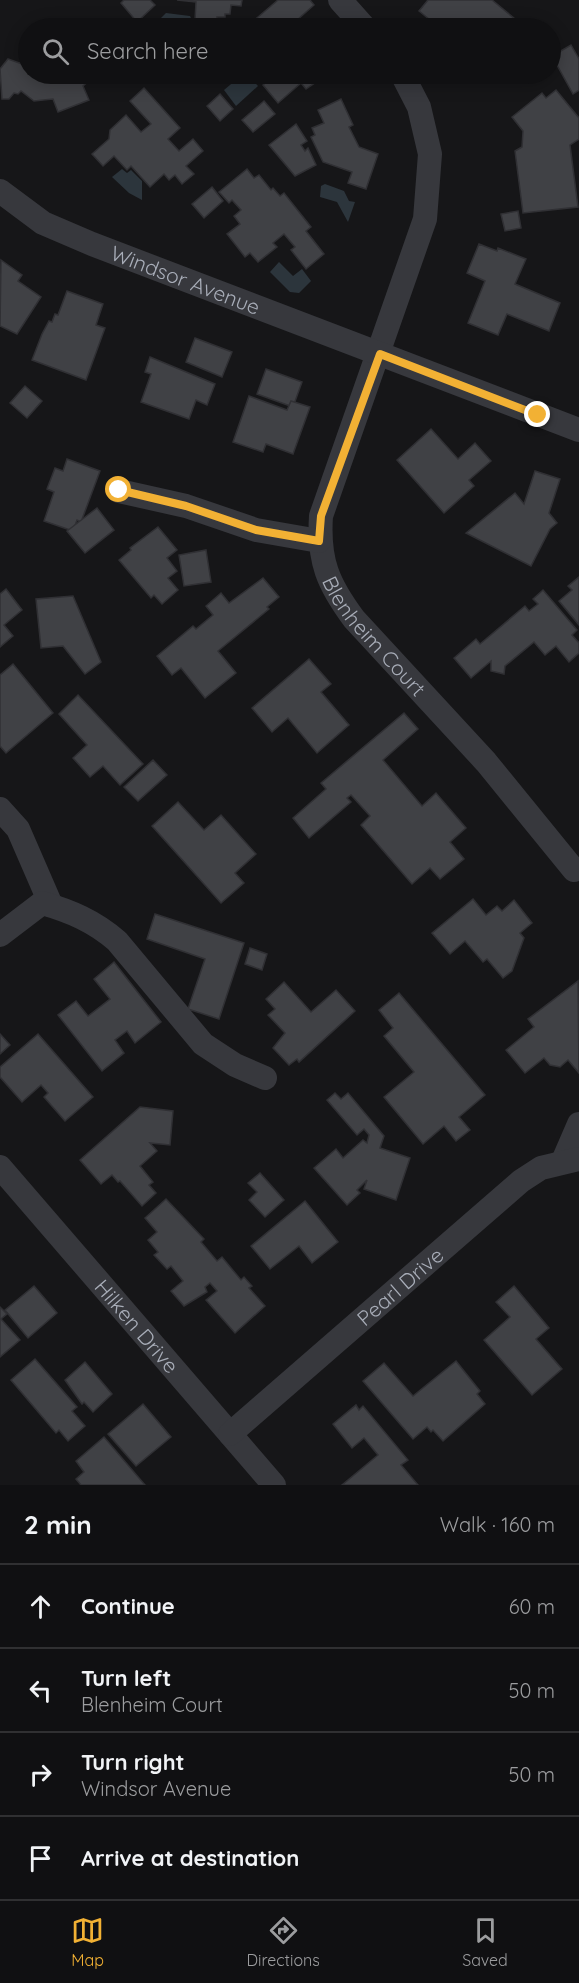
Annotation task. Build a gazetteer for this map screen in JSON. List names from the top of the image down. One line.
{"streets":{"street":["Windsor Avenue","Blenheim Court","Pearl Drive","Hilken Drive"]},"crossings":[["Windsor Avenue","Blenheim Court"],["Pearl Drive","Hilken Drive"]],"page":{"search":"Search here","heading":["2 min","Walk · 160 m"],"list":[["Continue","60 m"],["Turn left","Blenheim Court","50 m"],["Turn right","Windsor Avenue","50 m"],"Arrive at destination"],"nav":["Map","Directions","Saved"]}}
